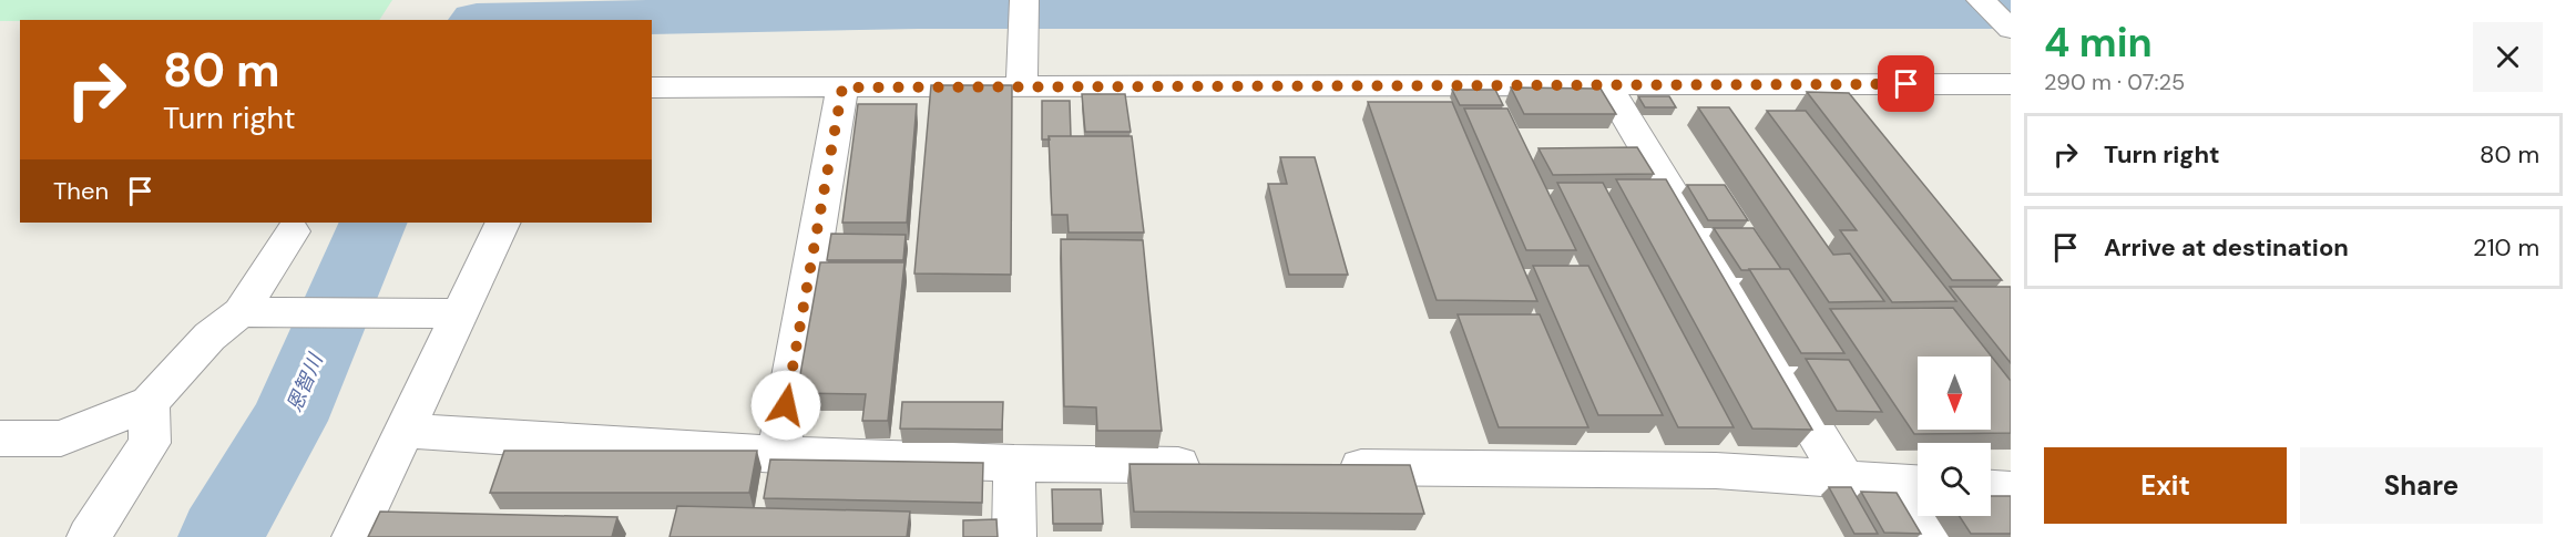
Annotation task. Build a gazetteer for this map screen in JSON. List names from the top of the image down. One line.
{"water":["恩智川"],"north":"bottom","page":{"heading":["4 min","290 m · 07:25"],"turn":["80 m","Turn right"],"list":[{"name":"Turn right","value":"80 m"},{"name":"Arrive at destination","value":"210 m"}],"then":"Then","buttons":["Exit","Share"]}}
